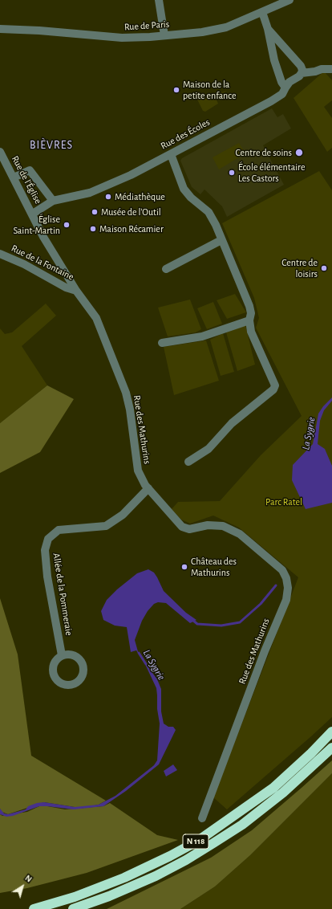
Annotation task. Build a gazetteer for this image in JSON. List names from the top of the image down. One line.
{"streets":{"highway":["N 118"],"street":["Rue de Paris","Rue des Écoles","Rue de l'Église","Rue de la Fontaine","Rue des Mathurins","Allée de la Pommeraie"]},"crossings":[["Rue des Écoles","Rue de l'Église"],["Rue de l'Église","Rue des Mathurins"],["Rue de la Fontaine","Rue des Mathurins"],["Rue des Mathurins","Allée de la Pommeraie"]],"districts":["BIÈVRES"],"water":["La Sygrie"],"parks":["Parc Ratel"],"places":["Maison de la petite enfance","Centre de soins","École élémentaire Les Castors","Médiathèque","Musée de l'Outil","Église Saint-Martin","Maison Récamier","Centre de loisirs","Château des Mathurins"],"north":"top right"}
